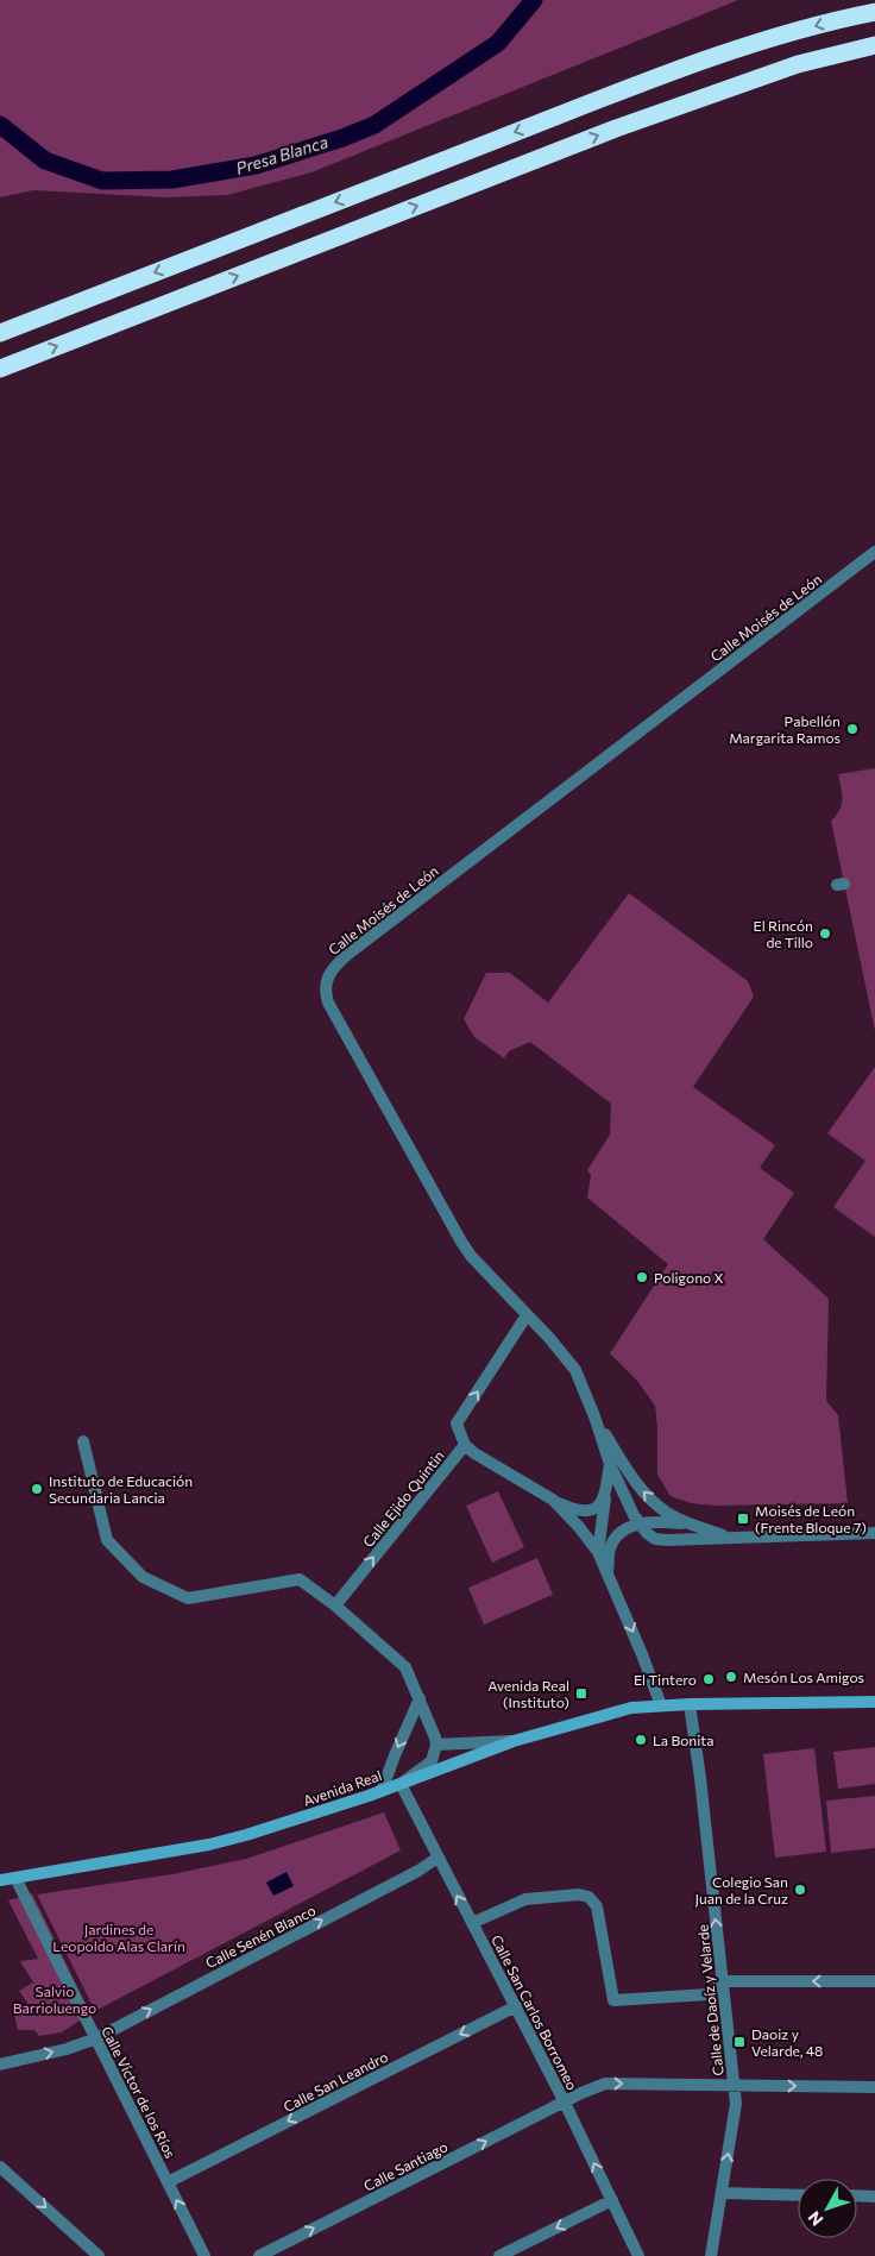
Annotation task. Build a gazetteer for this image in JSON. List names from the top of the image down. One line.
{"streets":{"main road":["Avenida Real"],"street":["Calle Moisés de León","Calle Ejido Quintin","Calle Senén Blanco","Calle de Daoíz y Velarde","Calle San Carlos Borromeo","Calle San Leandro","Calle Víctor de los Ríos","Calle Santiago"]},"crossings":[["Calle Moisés de León","Calle Ejido Quintin"],["Avenida Real","Calle de Daoíz y Velarde"],["Avenida Real","Calle San Carlos Borromeo"],["Avenida Real","Calle Víctor de los Ríos"],["Calle Senén Blanco","Calle San Carlos Borromeo"],["Calle Senén Blanco","Calle Víctor de los Ríos"],["Calle de Daoíz y Velarde","Calle Santiago"],["Calle San Carlos Borromeo","Calle San Leandro"],["Calle San Carlos Borromeo","Calle Santiago"],["Calle San Leandro","Calle Víctor de los Ríos"]],"one_way":["Calle Ejido Quintin","Calle Senén Blanco","Calle de Daoíz y Velarde","Calle San Leandro","Calle Santiago"],"water":["Presa Blanca"],"parks":["Jardines de Leopoldo Alas Clarín","Salvio Barrioluengo"],"places":{"other":["Pabellón Margarita Ramos","El Rincón de Tillo","Poligono X","Instituto de Educación Secundaria Lancia","Mesón Los Amigos","El Tintero","La Bonita","Colegio San Juan de la Cruz"],"transit":["Moisés de León (Frente Bloque 7)","Avenida Real (Instituto)","Daoiz y Velarde, 48"]},"north":"bottom left"}
